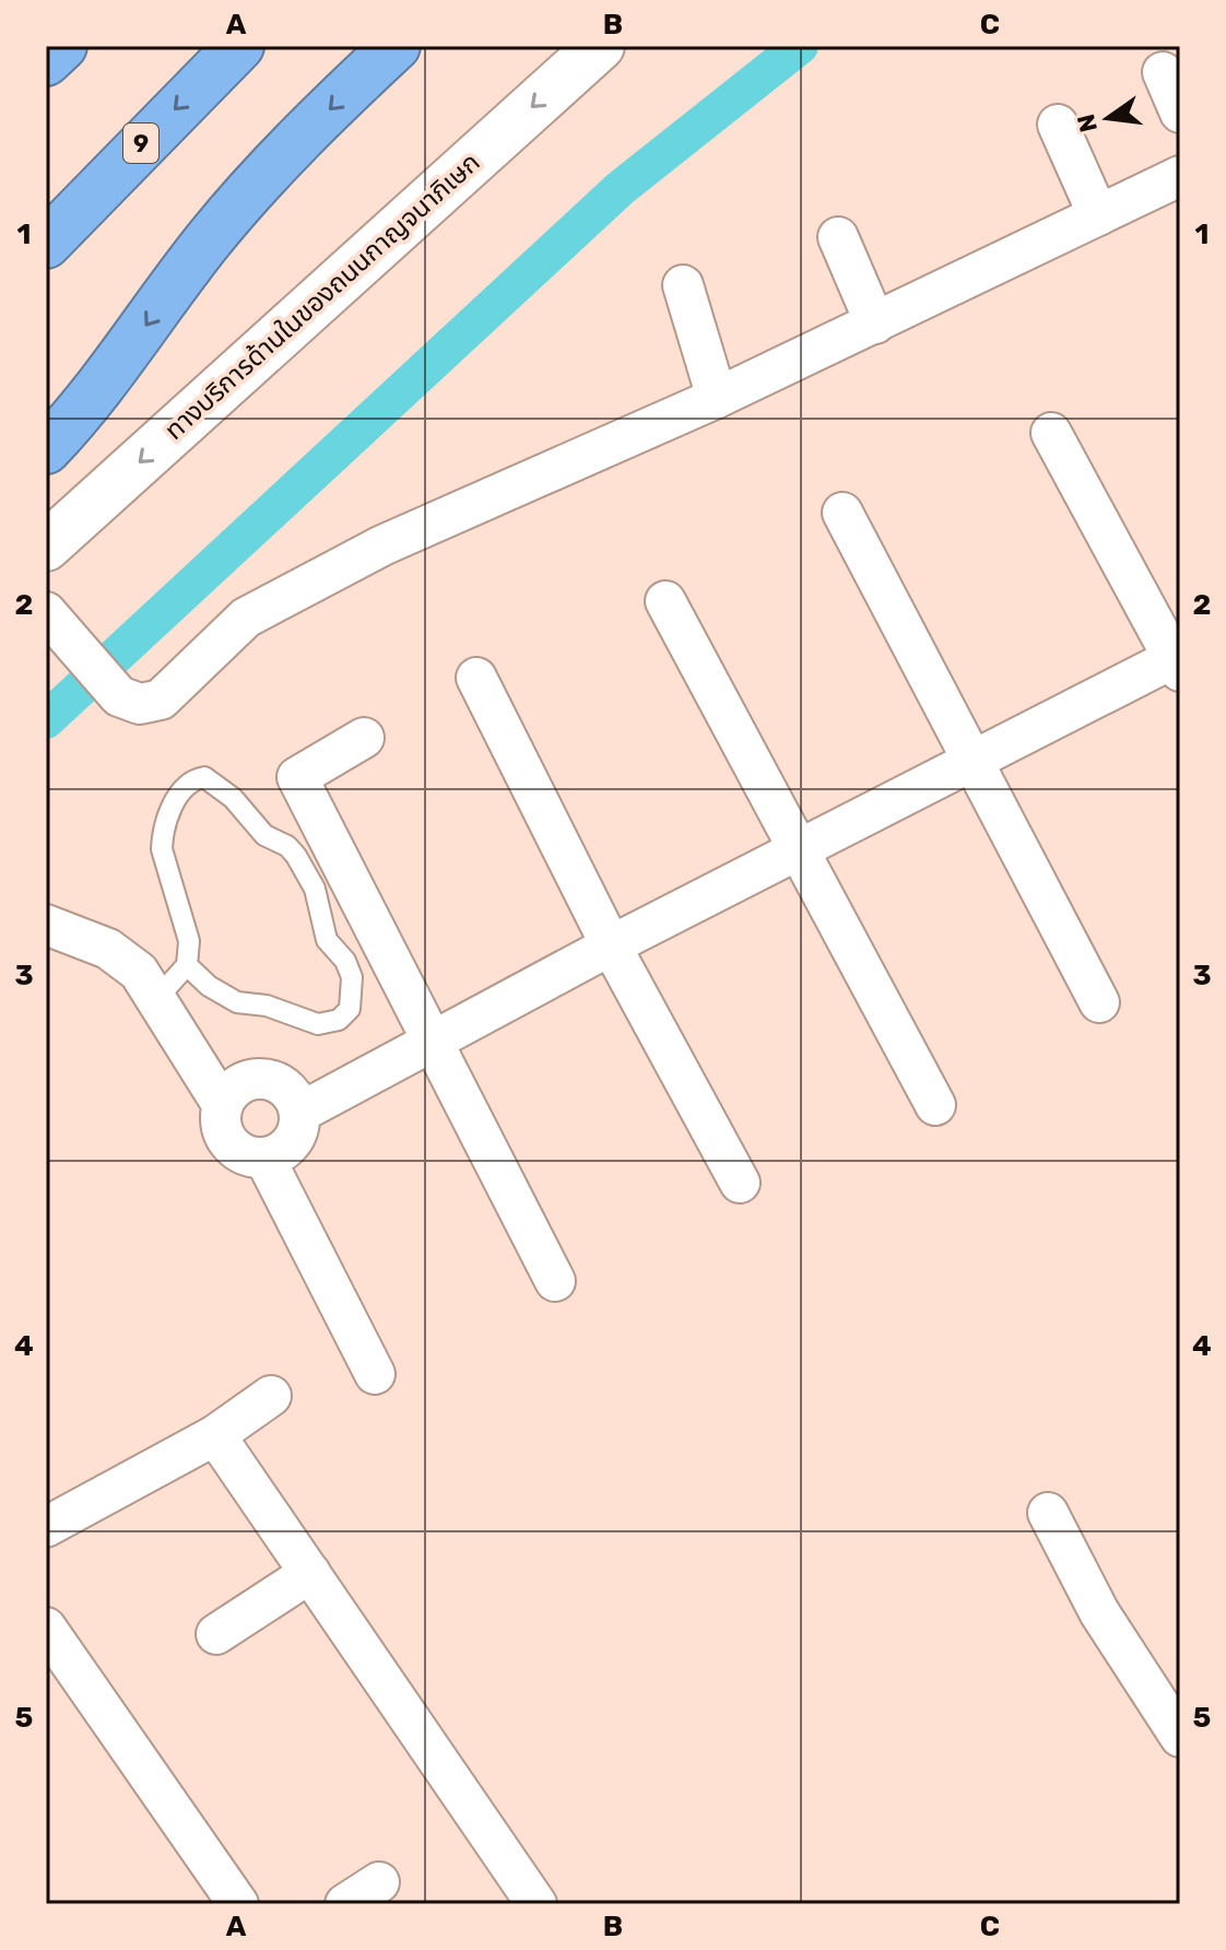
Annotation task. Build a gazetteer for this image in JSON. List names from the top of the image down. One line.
{"streets":{"highway":["9"],"main road":["ทางบริการด้านในของถนนกาญจนาภิเษก"]},"one_way":["ทางบริการด้านในของถนนกาญจนาภิเษก"],"north":"left","grid":{"columns":["A","B","C"],"rows":["1","2","3","4","5"]}}
